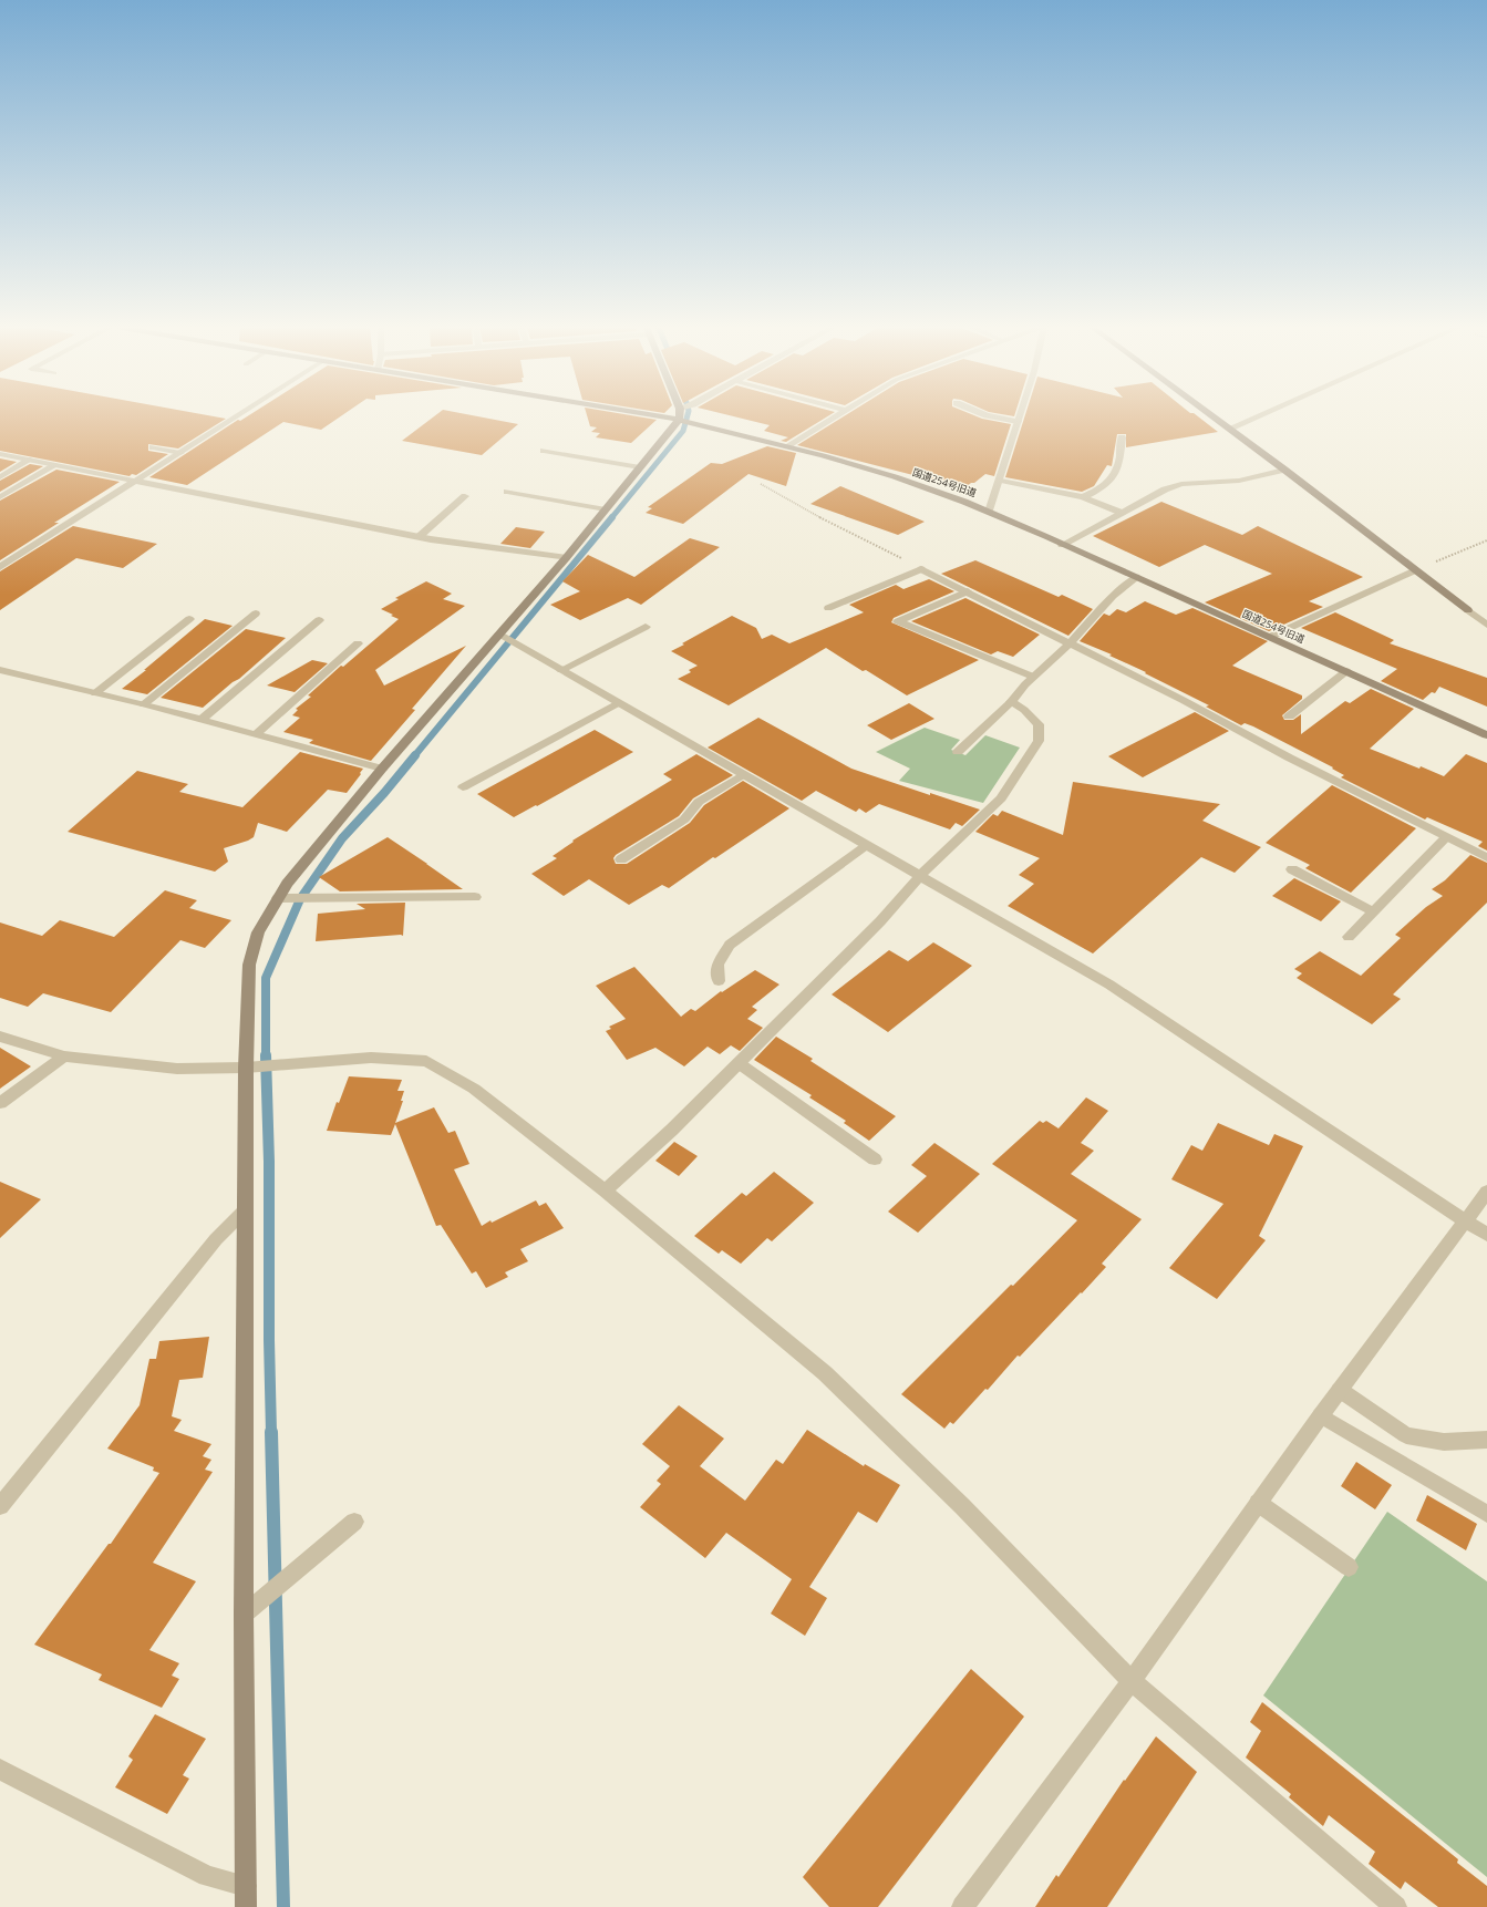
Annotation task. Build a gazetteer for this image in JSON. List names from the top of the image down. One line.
{"streets":{"street":["国道254号旧道"]}}
